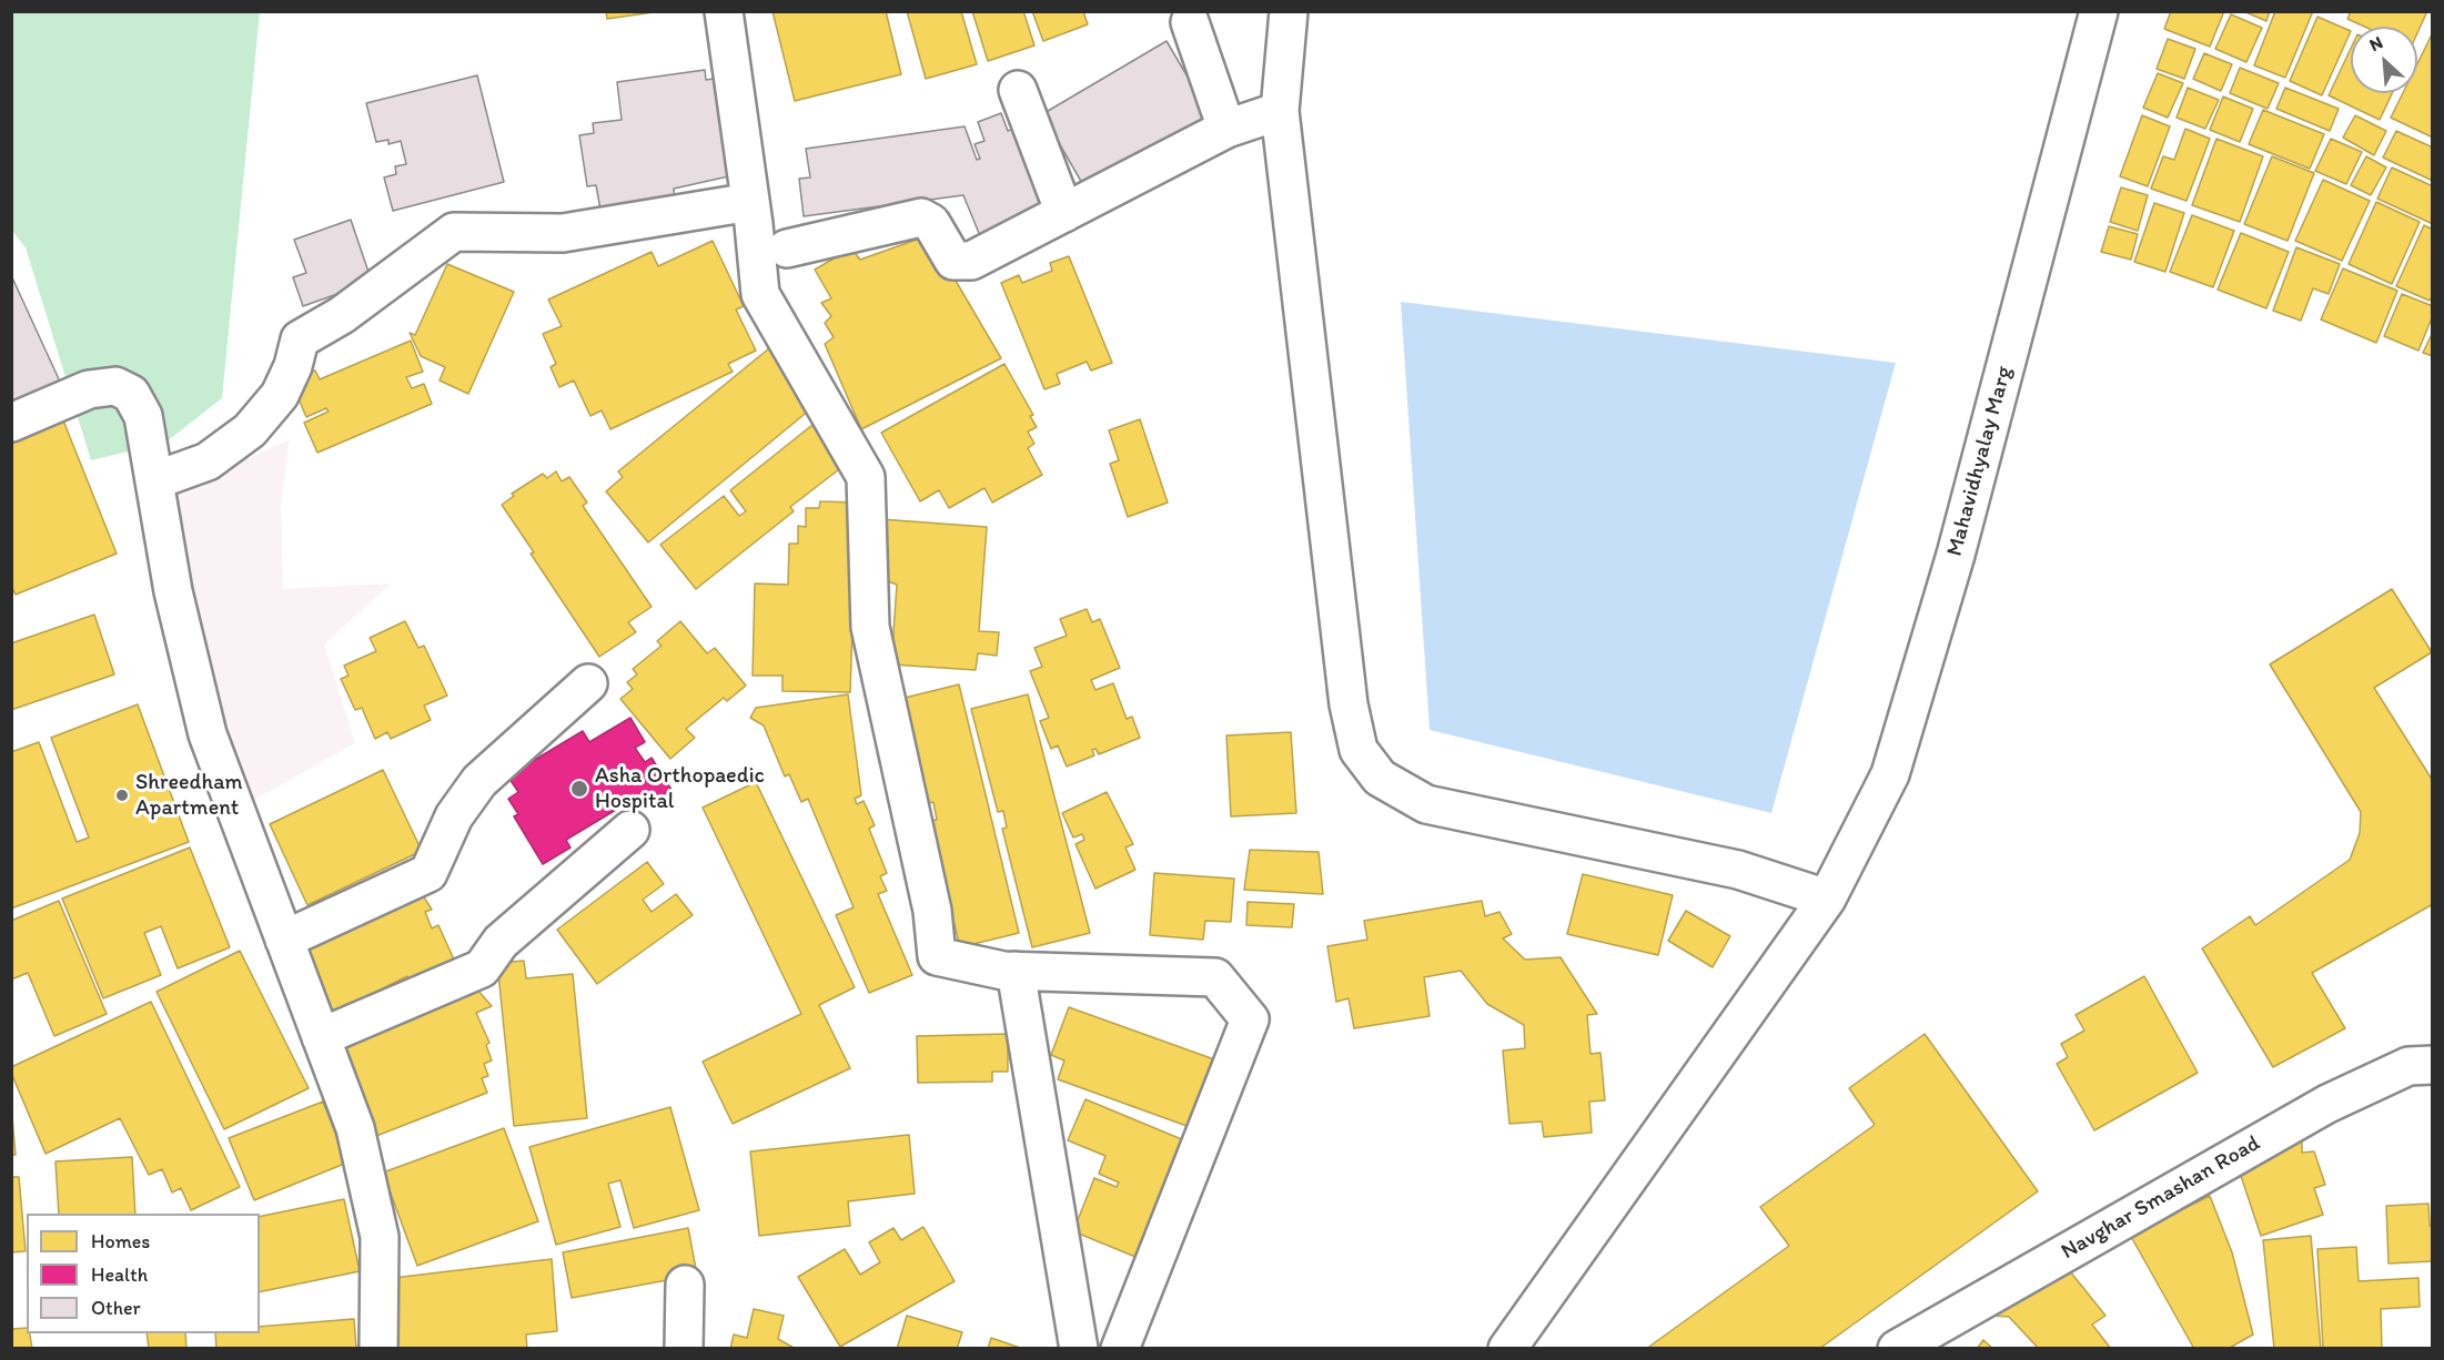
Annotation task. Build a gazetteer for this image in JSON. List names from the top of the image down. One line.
{"streets":{"street":["Mahavidhyalay Marg","Navghar Smashan Road"]},"places":["Asha Orthopaedic Hospital","Shreedham Apartment"],"legend":["Homes","Health","Other"],"north":"top left"}
